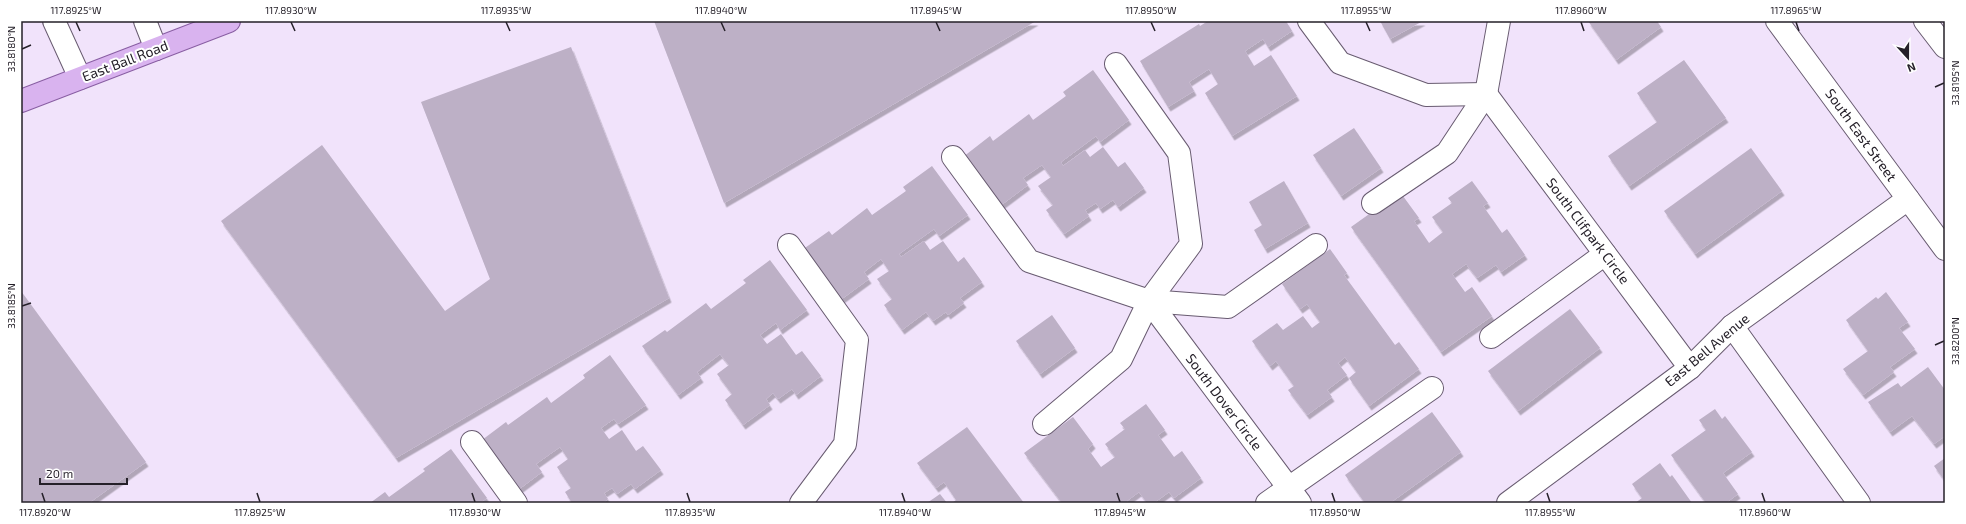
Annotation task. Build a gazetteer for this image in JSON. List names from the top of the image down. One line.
{"streets":{"main road":["East Ball Road"],"street":["South East Street","South Clifpark Circle","East Bell Avenue","South Dover Circle"]},"crossings":[["South East Street","East Bell Avenue"],["South Clifpark Circle","East Bell Avenue"]],"scale_bar":"20 m","north":"bottom","coordinates":["117.8925°W","117.8930°W","117.8935°W","117.8940°W","117.8945°W","117.8950°W","117.8955°W","117.8960°W","117.8965°W","33.8180°N","33.8195°N","33.8185°N","33.8200°N","117.8920°W"]}
